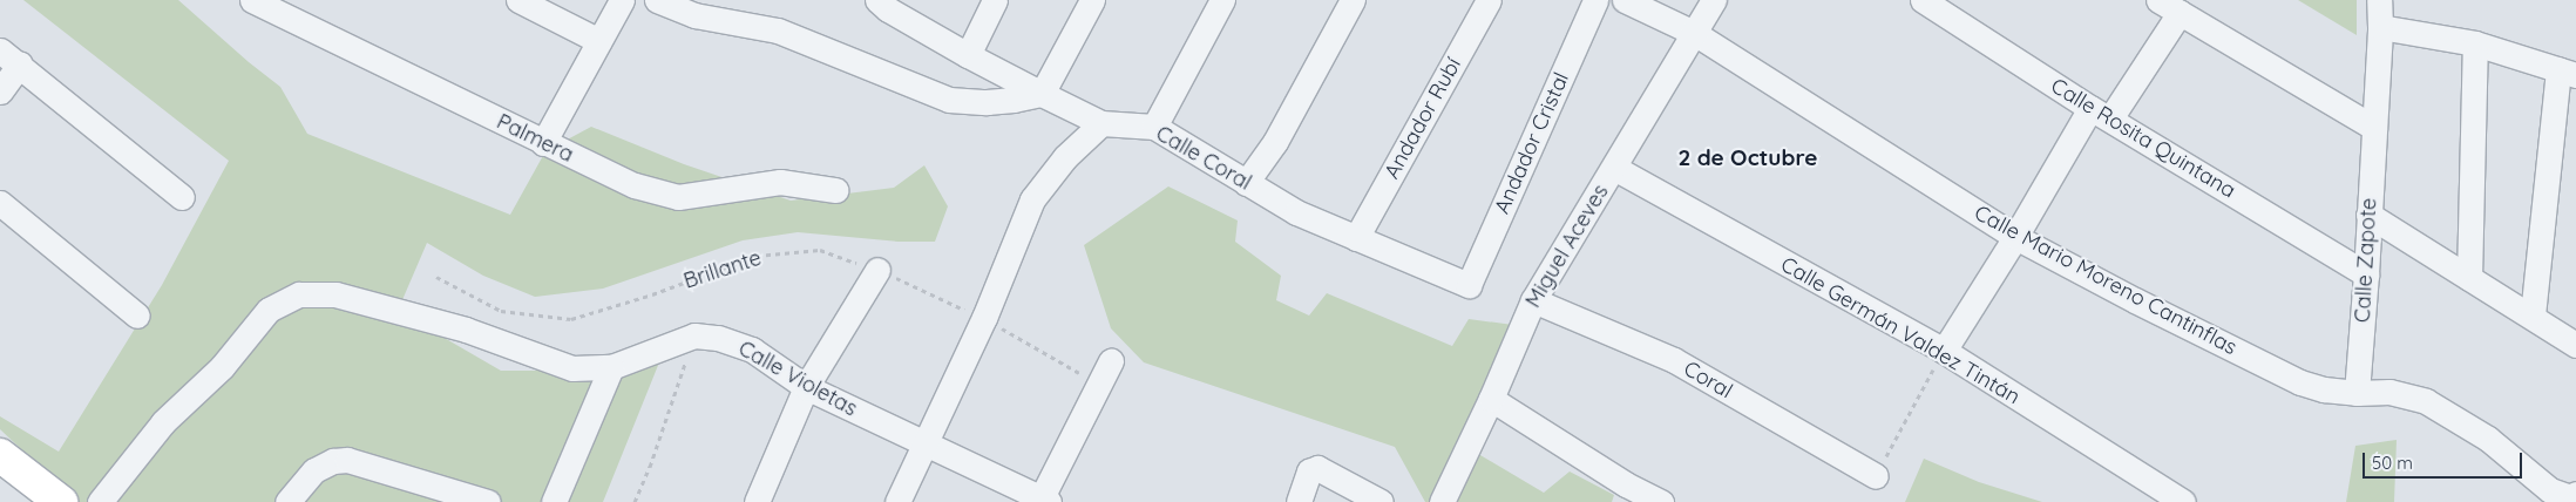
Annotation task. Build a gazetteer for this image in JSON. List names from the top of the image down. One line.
{"streets":{"street":["Andador Rubí","Palmera","Calle Rosita Quintana","Andador Cristal","Calle Coral","Miguel Aceves","Calle Zapote","Calle Mario Moreno Cantinflas","Calle Germán Valdez Tintán","Calle Violetas","Coral"],"path":["Brillante"]},"crossings":[["Andador Rubí","Calle Coral"],["Calle Rosita Quintana","Calle Zapote"],["Andador Cristal","Calle Coral"],["Miguel Aceves","Calle Mario Moreno Cantinflas"],["Miguel Aceves","Calle Germán Valdez Tintán"],["Miguel Aceves","Coral"],["Calle Zapote","Calle Mario Moreno Cantinflas"]],"districts":["2 de Octubre"],"scale_bar":"50 m"}
